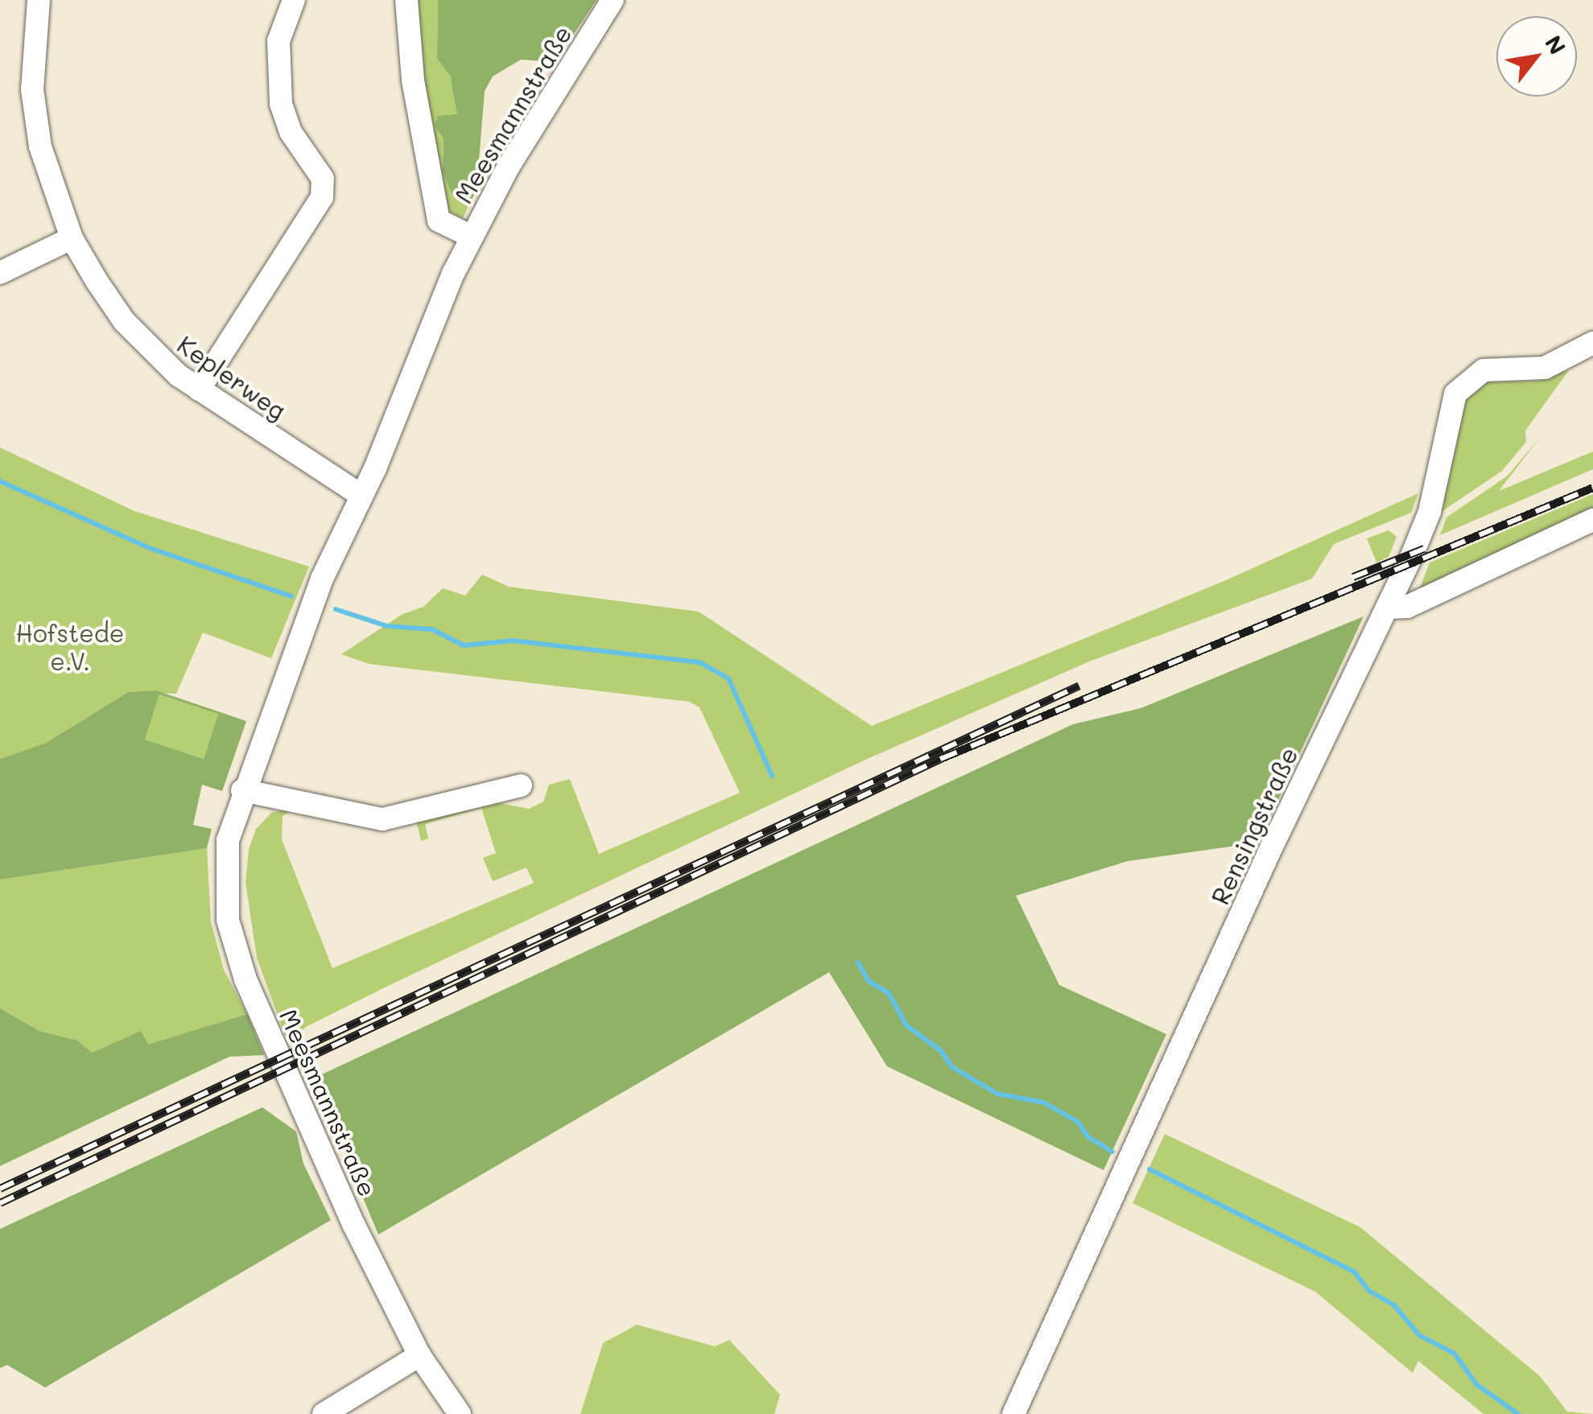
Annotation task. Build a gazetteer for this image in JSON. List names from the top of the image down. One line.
{"streets":{"street":["Meesmannstraße","Keplerweg","Rensingstraße"]},"crossings":[["Meesmannstraße","Keplerweg"]],"parks":["Hofstede e.V."],"north":"top right"}
